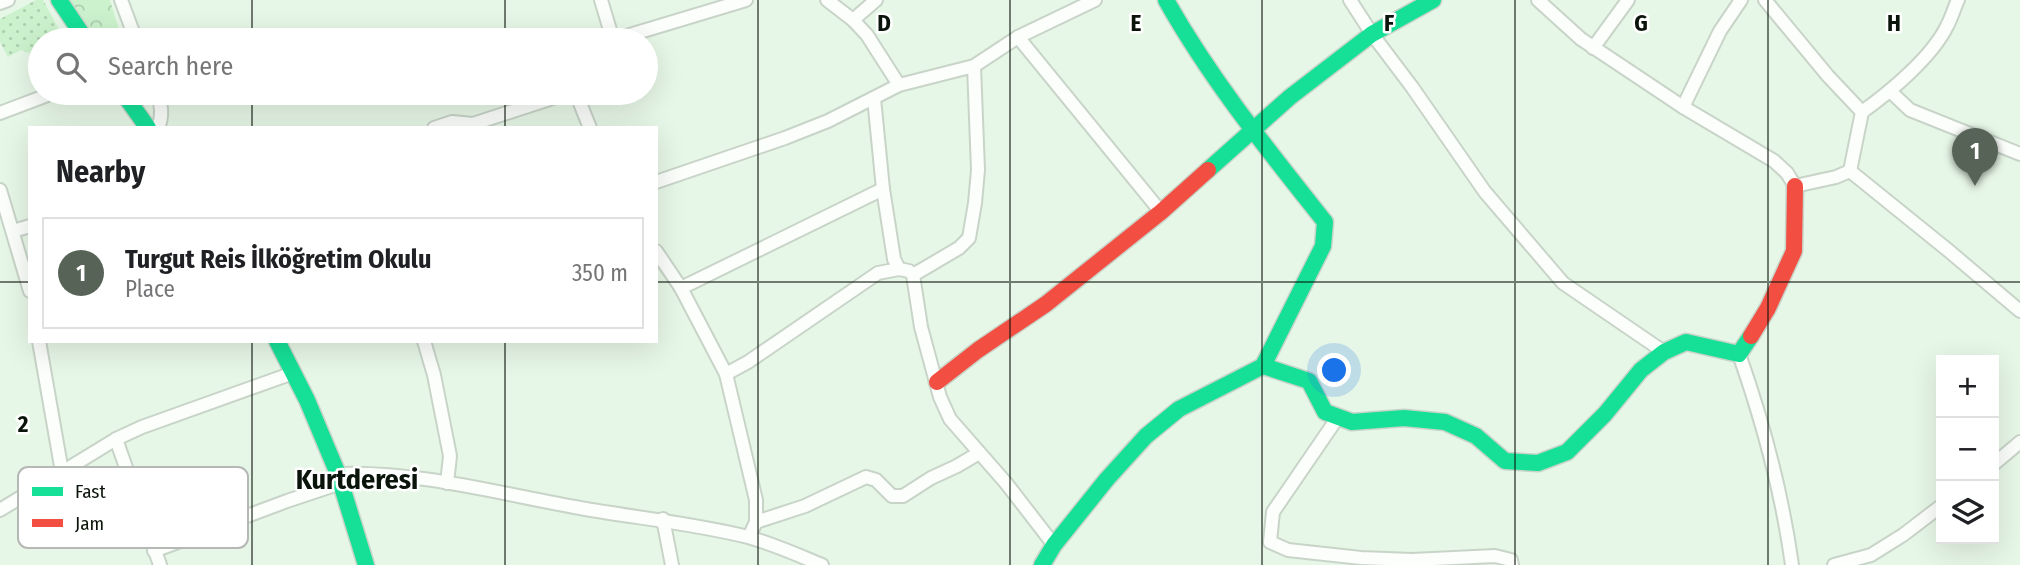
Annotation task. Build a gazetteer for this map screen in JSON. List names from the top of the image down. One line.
{"districts":["Kurtderesi"],"legend":["Fast","Jam"],"page":{"search":"Search here","heading":"Nearby","pins":"1","list":[{"mark":"1","name":"Turgut Reis İlköğretim Okulu","note":"Place","value":"350 m"}],"map_buttons":["+","−"]},"grid":{"columns":["D","E","F","G","H"],"rows":["2"]}}
